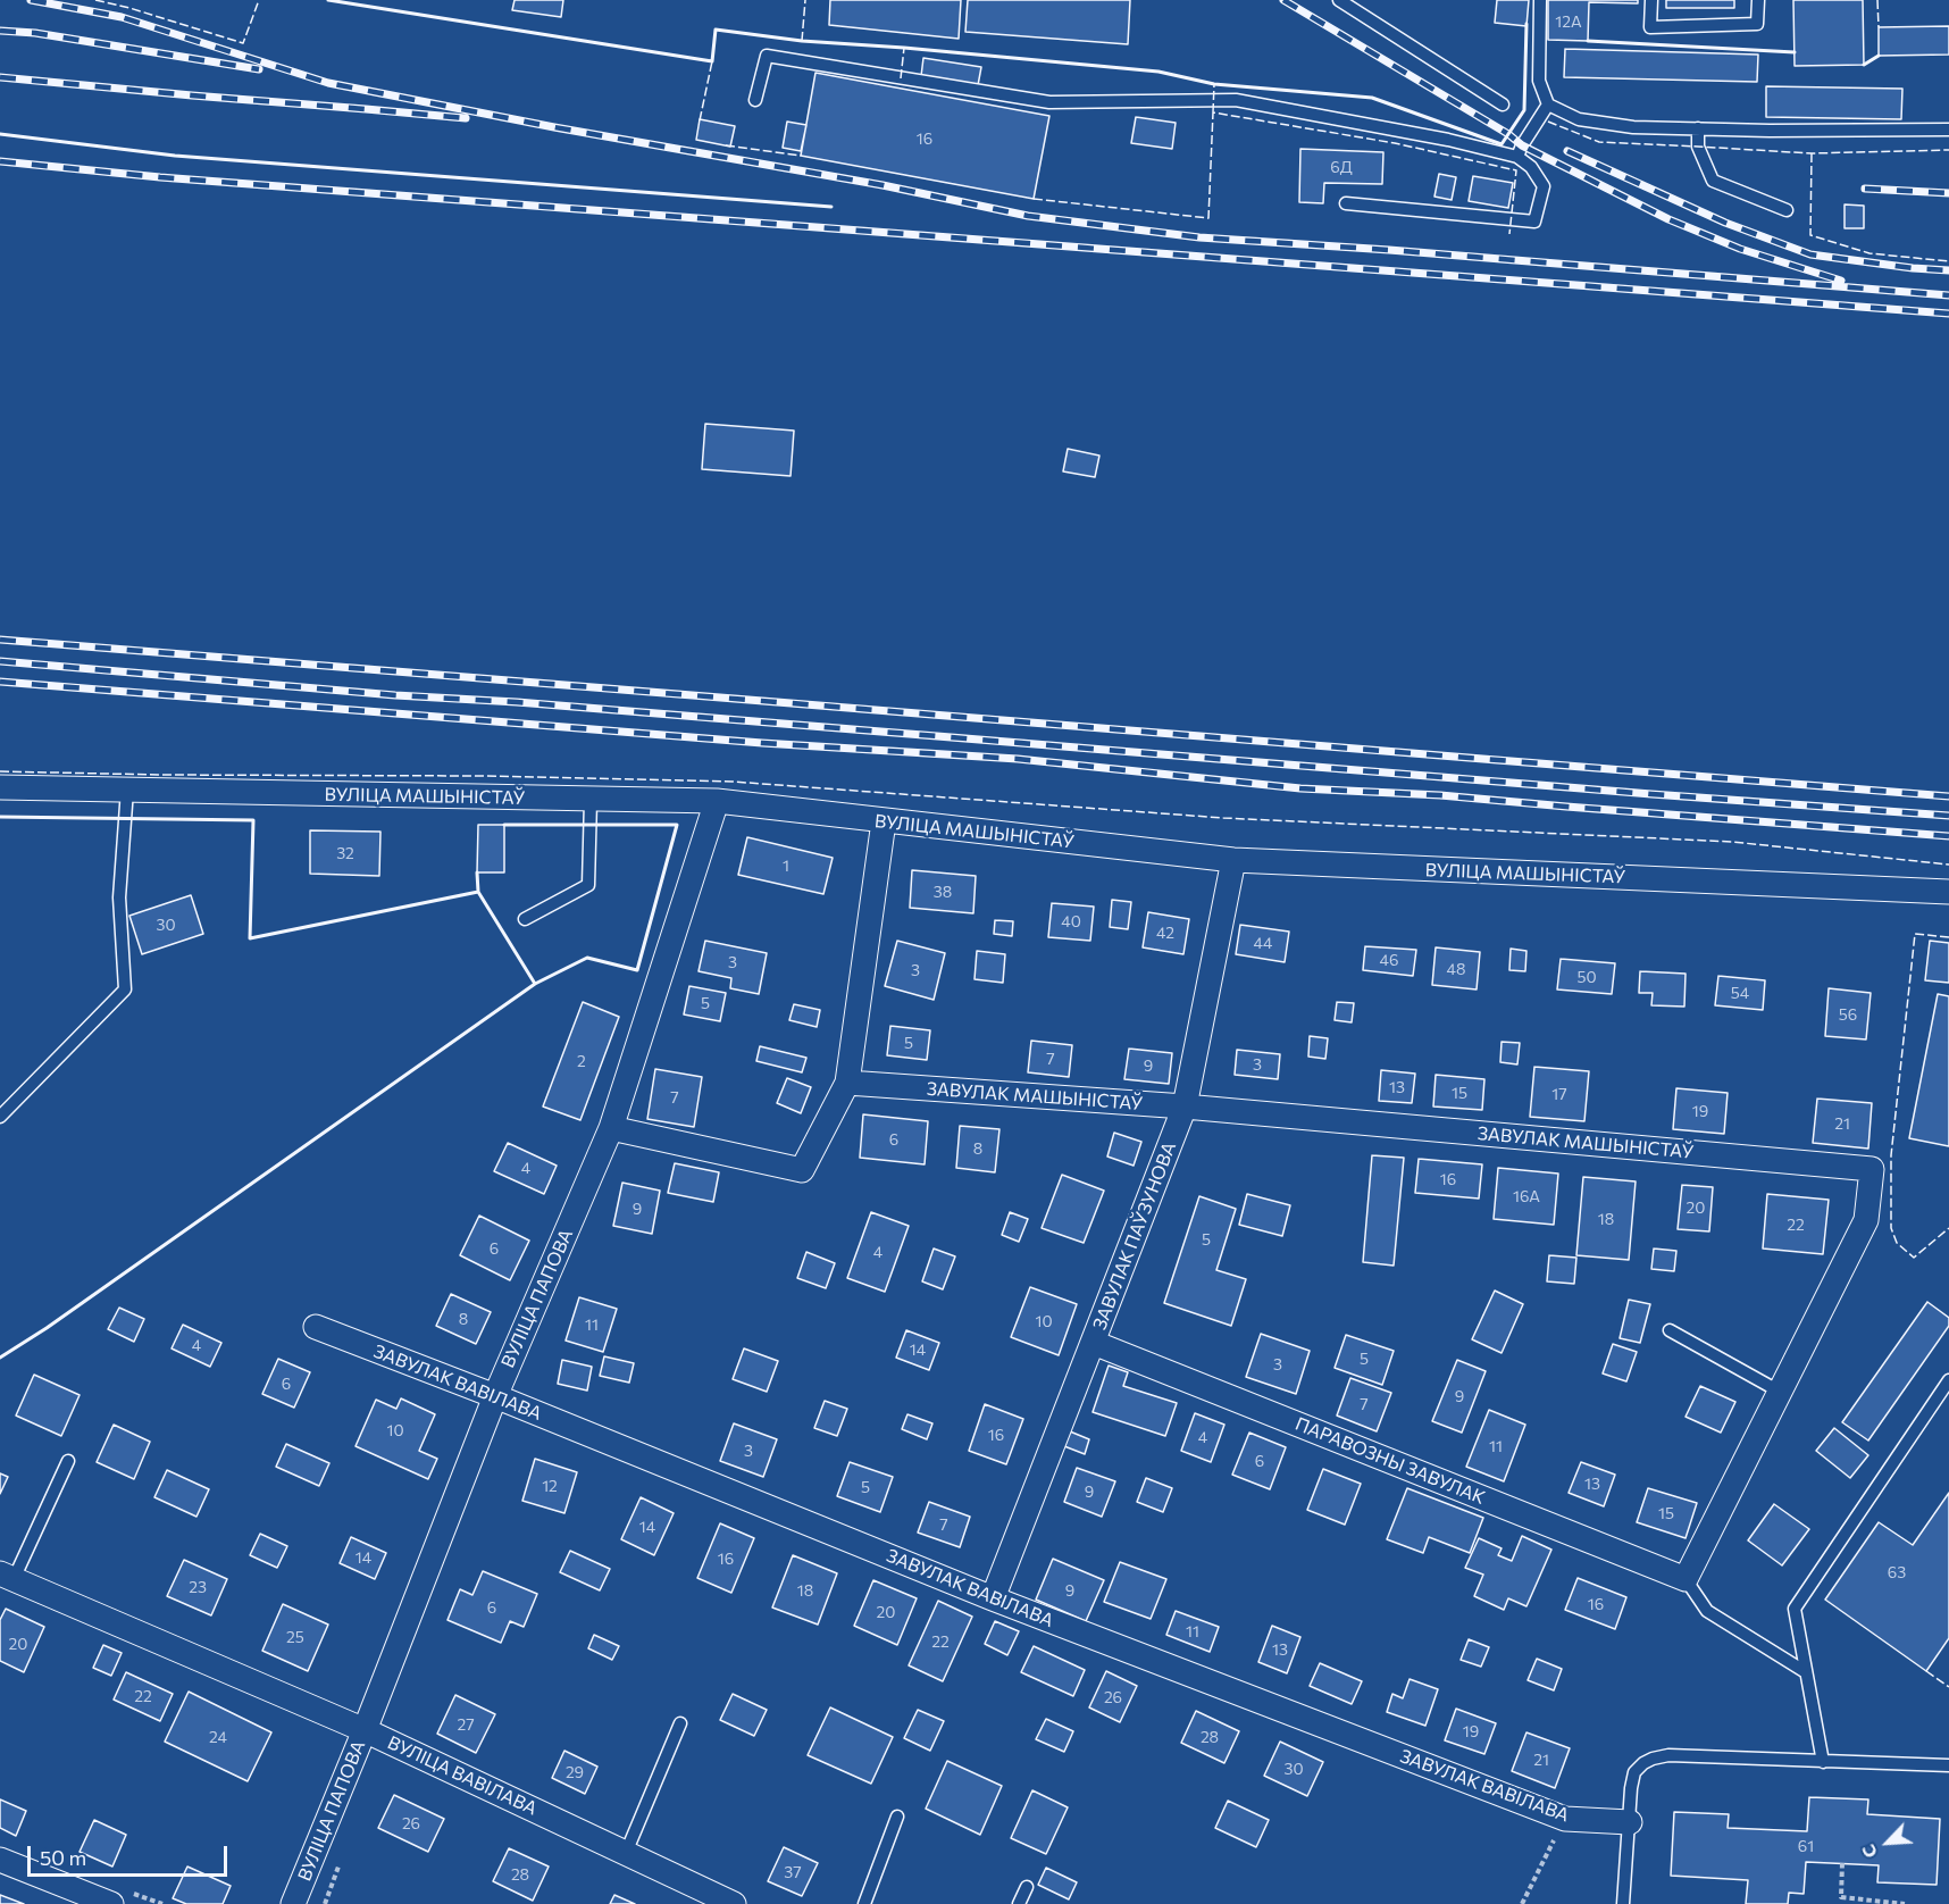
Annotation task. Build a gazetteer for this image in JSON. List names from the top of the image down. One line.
{"streets":{"street":["ВУЛІЦА МАШЫНІСТАЎ","ЗАВУЛАК МАШЫНІСТАЎ","ЗАВУЛАК ПАЎЗУНОВА","ВУЛІЦА ПАПОВА","ЗАВУЛАК ВАВІЛАВА","ПАРАВОЗНЫ ЗАВУЛАК","ВУЛІЦА ВАВІЛАВА"]},"crossings":[["ВУЛІЦА МАШЫНІСТАЎ","ЗАВУЛАК ПАЎЗУНОВА"],["ВУЛІЦА МАШЫНІСТАЎ","ВУЛІЦА ПАПОВА"],["ЗАВУЛАК МАШЫНІСТАЎ","ЗАВУЛАК ПАЎЗУНОВА"],["ЗАВУЛАК МАШЫНІСТАЎ","ПАРАВОЗНЫ ЗАВУЛАК"],["ЗАВУЛАК ПАЎЗУНОВА","ЗАВУЛАК ВАВІЛАВА"],["ЗАВУЛАК ПАЎЗУНОВА","ПАРАВОЗНЫ ЗАВУЛАК"],["ВУЛІЦА ПАПОВА","ЗАВУЛАК ВАВІЛАВА"],["ВУЛІЦА ПАПОВА","ВУЛІЦА ВАВІЛАВА"]],"house_numbers":["12А","16","6Д","32","1","38","40","30","42","44","46","3","48","3","50","54","5","56","5","7","2","3","9","13","15","17","7","19","21","6","8","4","16","16А","20","9","18","22","5","6","4","8","10","11","4","14","5","3","6","9","7","10","16","4","11","3","6","13","12","5","9","15","7","14","14","16","63","23","18","9","16","6","20","11","25","22","20","13","22","26","27","19","24","28","21","30","29","26","61","37","28"],"scale_bar":"50 m","north":"bottom left"}
